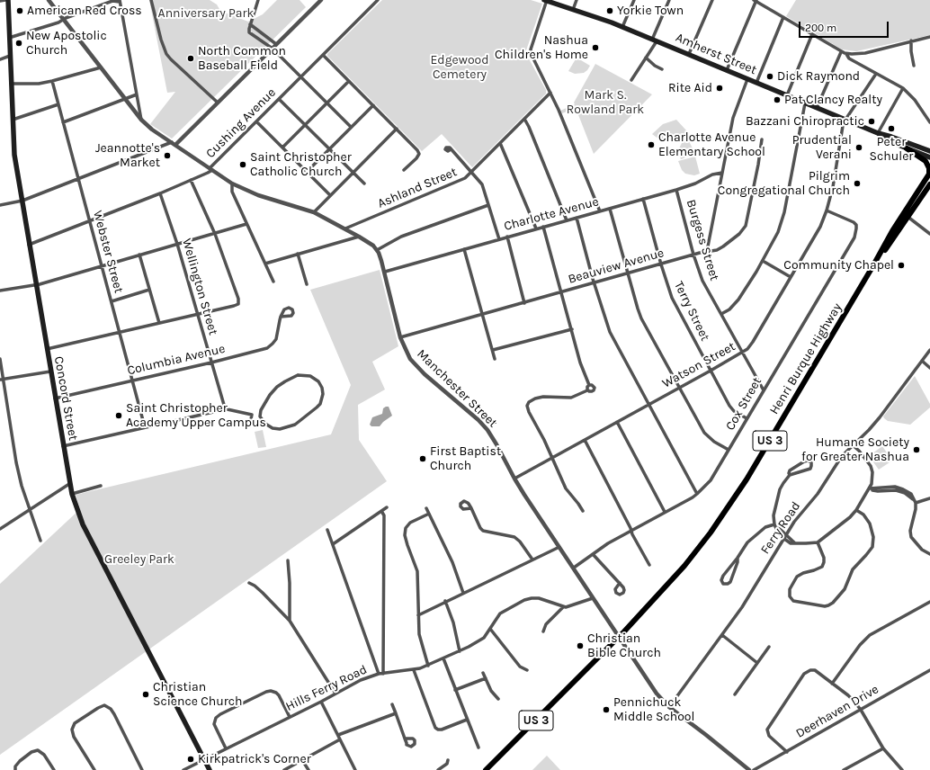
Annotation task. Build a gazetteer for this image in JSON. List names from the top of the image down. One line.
{"streets":{"main road":["Amherst Street","Henri Burque Highway","Concord Street","US 3"],"street":["Cushing Avenue","Ashland Street","Charlotte Avenue","Burgess Street","Webster Street","Beauview Avenue","Wellington Street","Terry Street","Columbia Avenue","Watson Street","Manchester Street","Cox Street","Ferry Road","Hills Ferry Road","Deerhaven Drive"]},"crossings":[["Amherst Street","Watson Street"],["Cushing Avenue","Manchester Street"],["Ashland Street","Manchester Street"],["Charlotte Avenue","Burgess Street"],["Charlotte Avenue","Terry Street"],["Charlotte Avenue","Manchester Street"],["Burgess Street","Beauview Avenue"],["Burgess Street","Watson Street"],["Burgess Street","Cox Street"],["Webster Street","Columbia Avenue"],["Beauview Avenue","Terry Street"],["Beauview Avenue","Manchester Street"],["Wellington Street","Columbia Avenue"],["Terry Street","Watson Street"],["Terry Street","Cox Street"],["Henri Burque Highway","Manchester Street"],["Columbia Avenue","Concord Street"],["Watson Street","Manchester Street"],["Watson Street","Cox Street"],["Manchester Street","Cox Street"],["Manchester Street","Ferry Road"],["Concord Street","Hills Ferry Road"]],"parks":["Anniversary Park","Edgewood Cemetery","Mark S. Rowland Park","Greeley Park"],"places":["American Red Cross","Yorkie Town","New Apostolic Church","Nashua Children's Home","North Common Baseball Field","Dick Raymond","Rite Aid","Pat Clancy Realty","Bazzani Chiropractic","Peter Schuler","Charlotte Avenue Elementary School","Prudential Verani","Jeannotte's Market","Saint Christopher Catholic Church","Pilgrim Congregational Church","Community Chapel","Saint Christopher Academy Upper Campus","Humane Society for Greater Nashua","First Baptist Church","Christian Bible Church","Christian Science Church","Pennichuck Middle School","Kirkpatrick's Corner"],"scale_bar":"200 m"}
